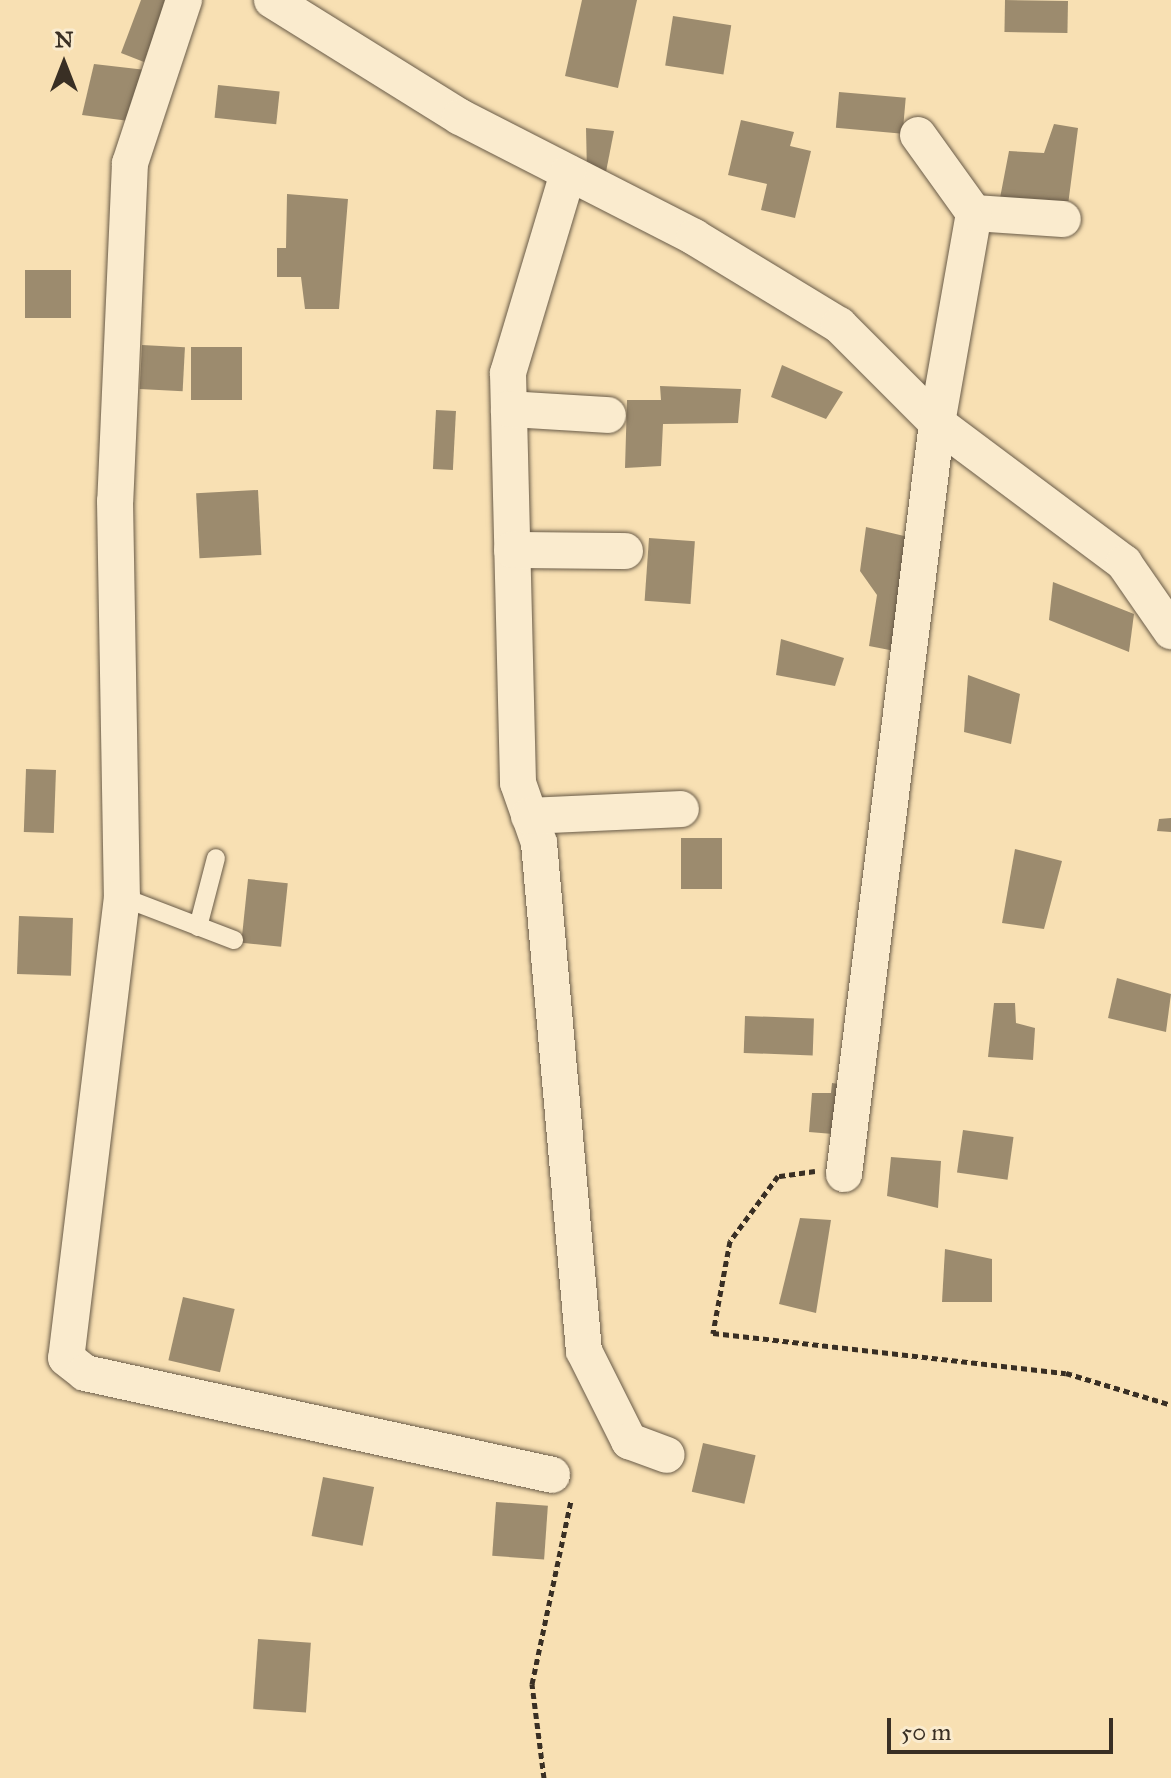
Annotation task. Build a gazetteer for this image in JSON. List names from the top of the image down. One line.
{"scale_bar":"50 m","north":"top"}
